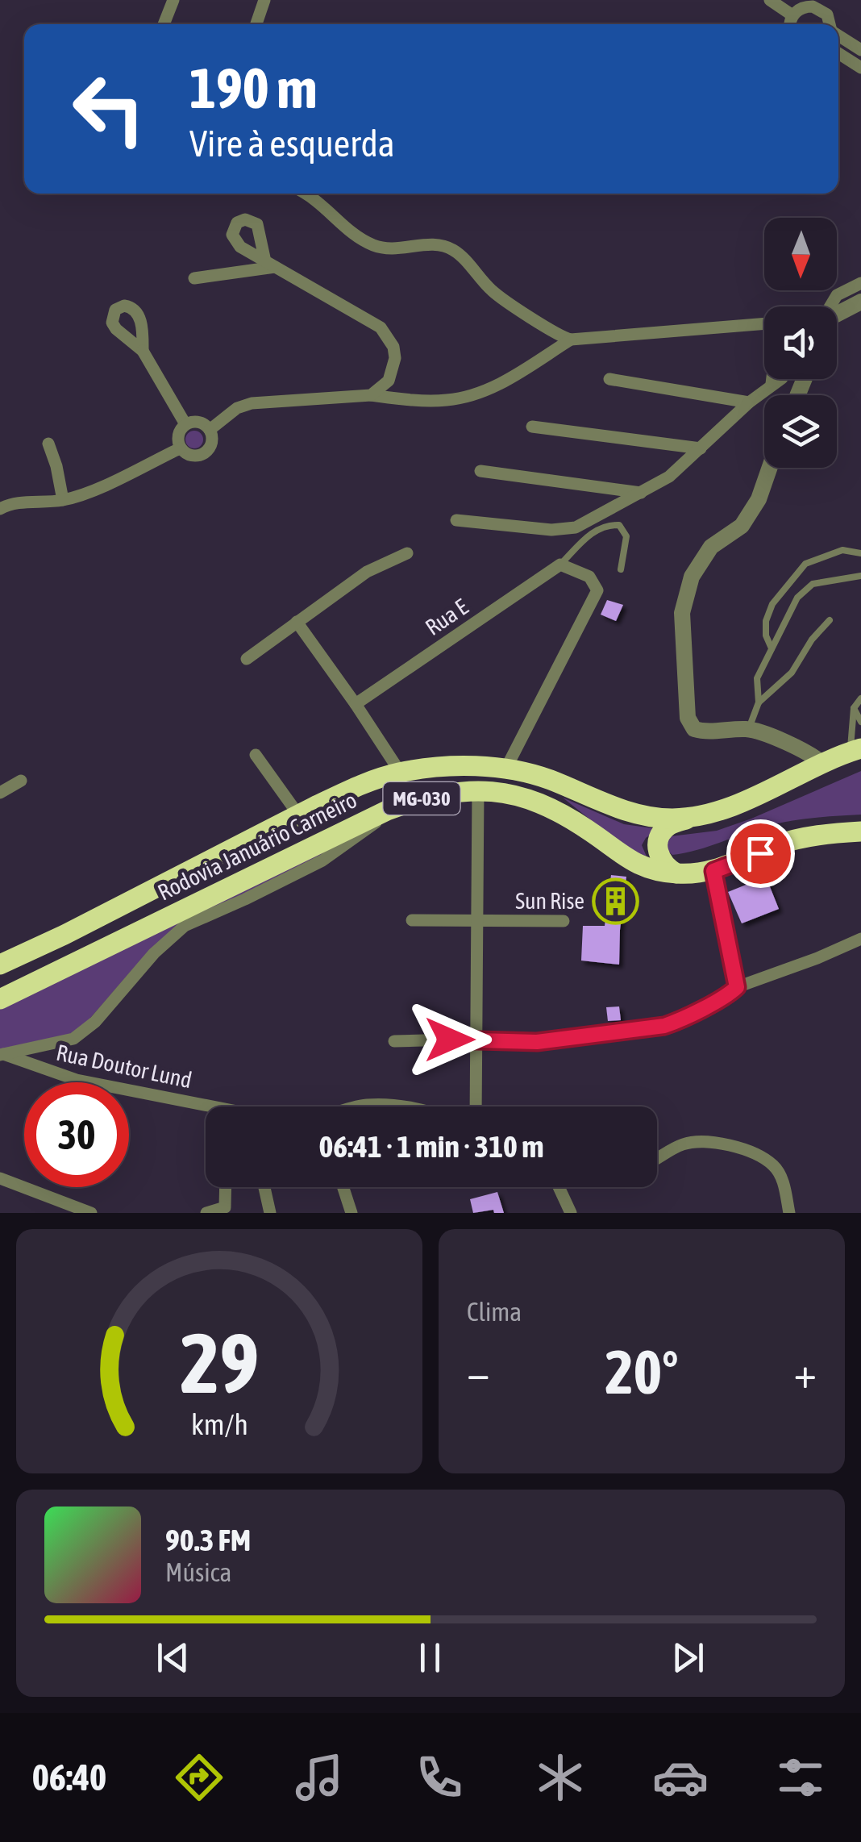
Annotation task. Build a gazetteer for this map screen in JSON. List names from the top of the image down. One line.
{"streets":{"highway":["MG-030","Rodovia Januário Carneiro"],"street":["Rua E","Rua Doutor Lund"]},"places":{"building":["Sun Rise"]},"north":"bottom","page":{"turn":["190 m","Vire à esquerda"],"limit":"30","trip":"06:41 · 1 min · 310 m","tile":"Clima","heat":["−","20°","+"],"song":["90.3 FM","Música"],"tabs":"06:40","gauge":["29","km/h"]}}
